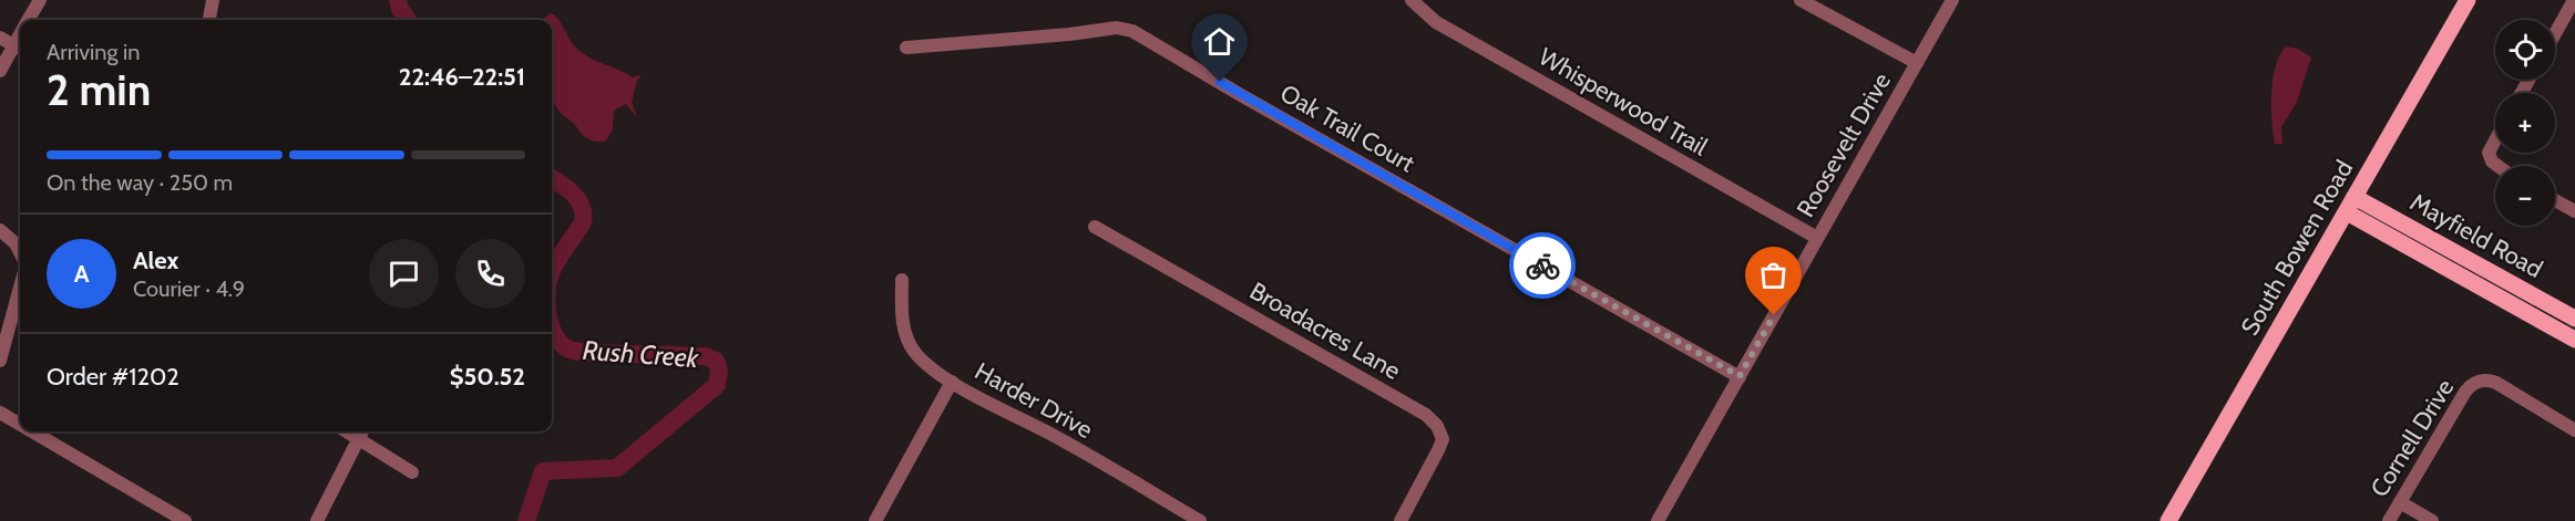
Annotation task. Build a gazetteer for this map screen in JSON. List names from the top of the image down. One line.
{"streets":{"main road":["Mayfield Road","South Bowen Road"],"street":["Whisperwood Trail","Oak Trail Court","Roosevelt Drive","Broadacres Lane","Harder Drive","Cornell Drive"]},"crossings":[["Whisperwood Trail","Roosevelt Drive"],["Oak Trail Court","Roosevelt Drive"],["Mayfield Road","South Bowen Road"]],"water":["Rush Creek"],"page":{"map_buttons":["+","−"],"heading":["2 min","Arriving in","22:46–22:51"],"panel":["Alex","Courier · 4.9","Order #1202","$50.52"],"bar":"On the way · 250 m","round":"A"}}
